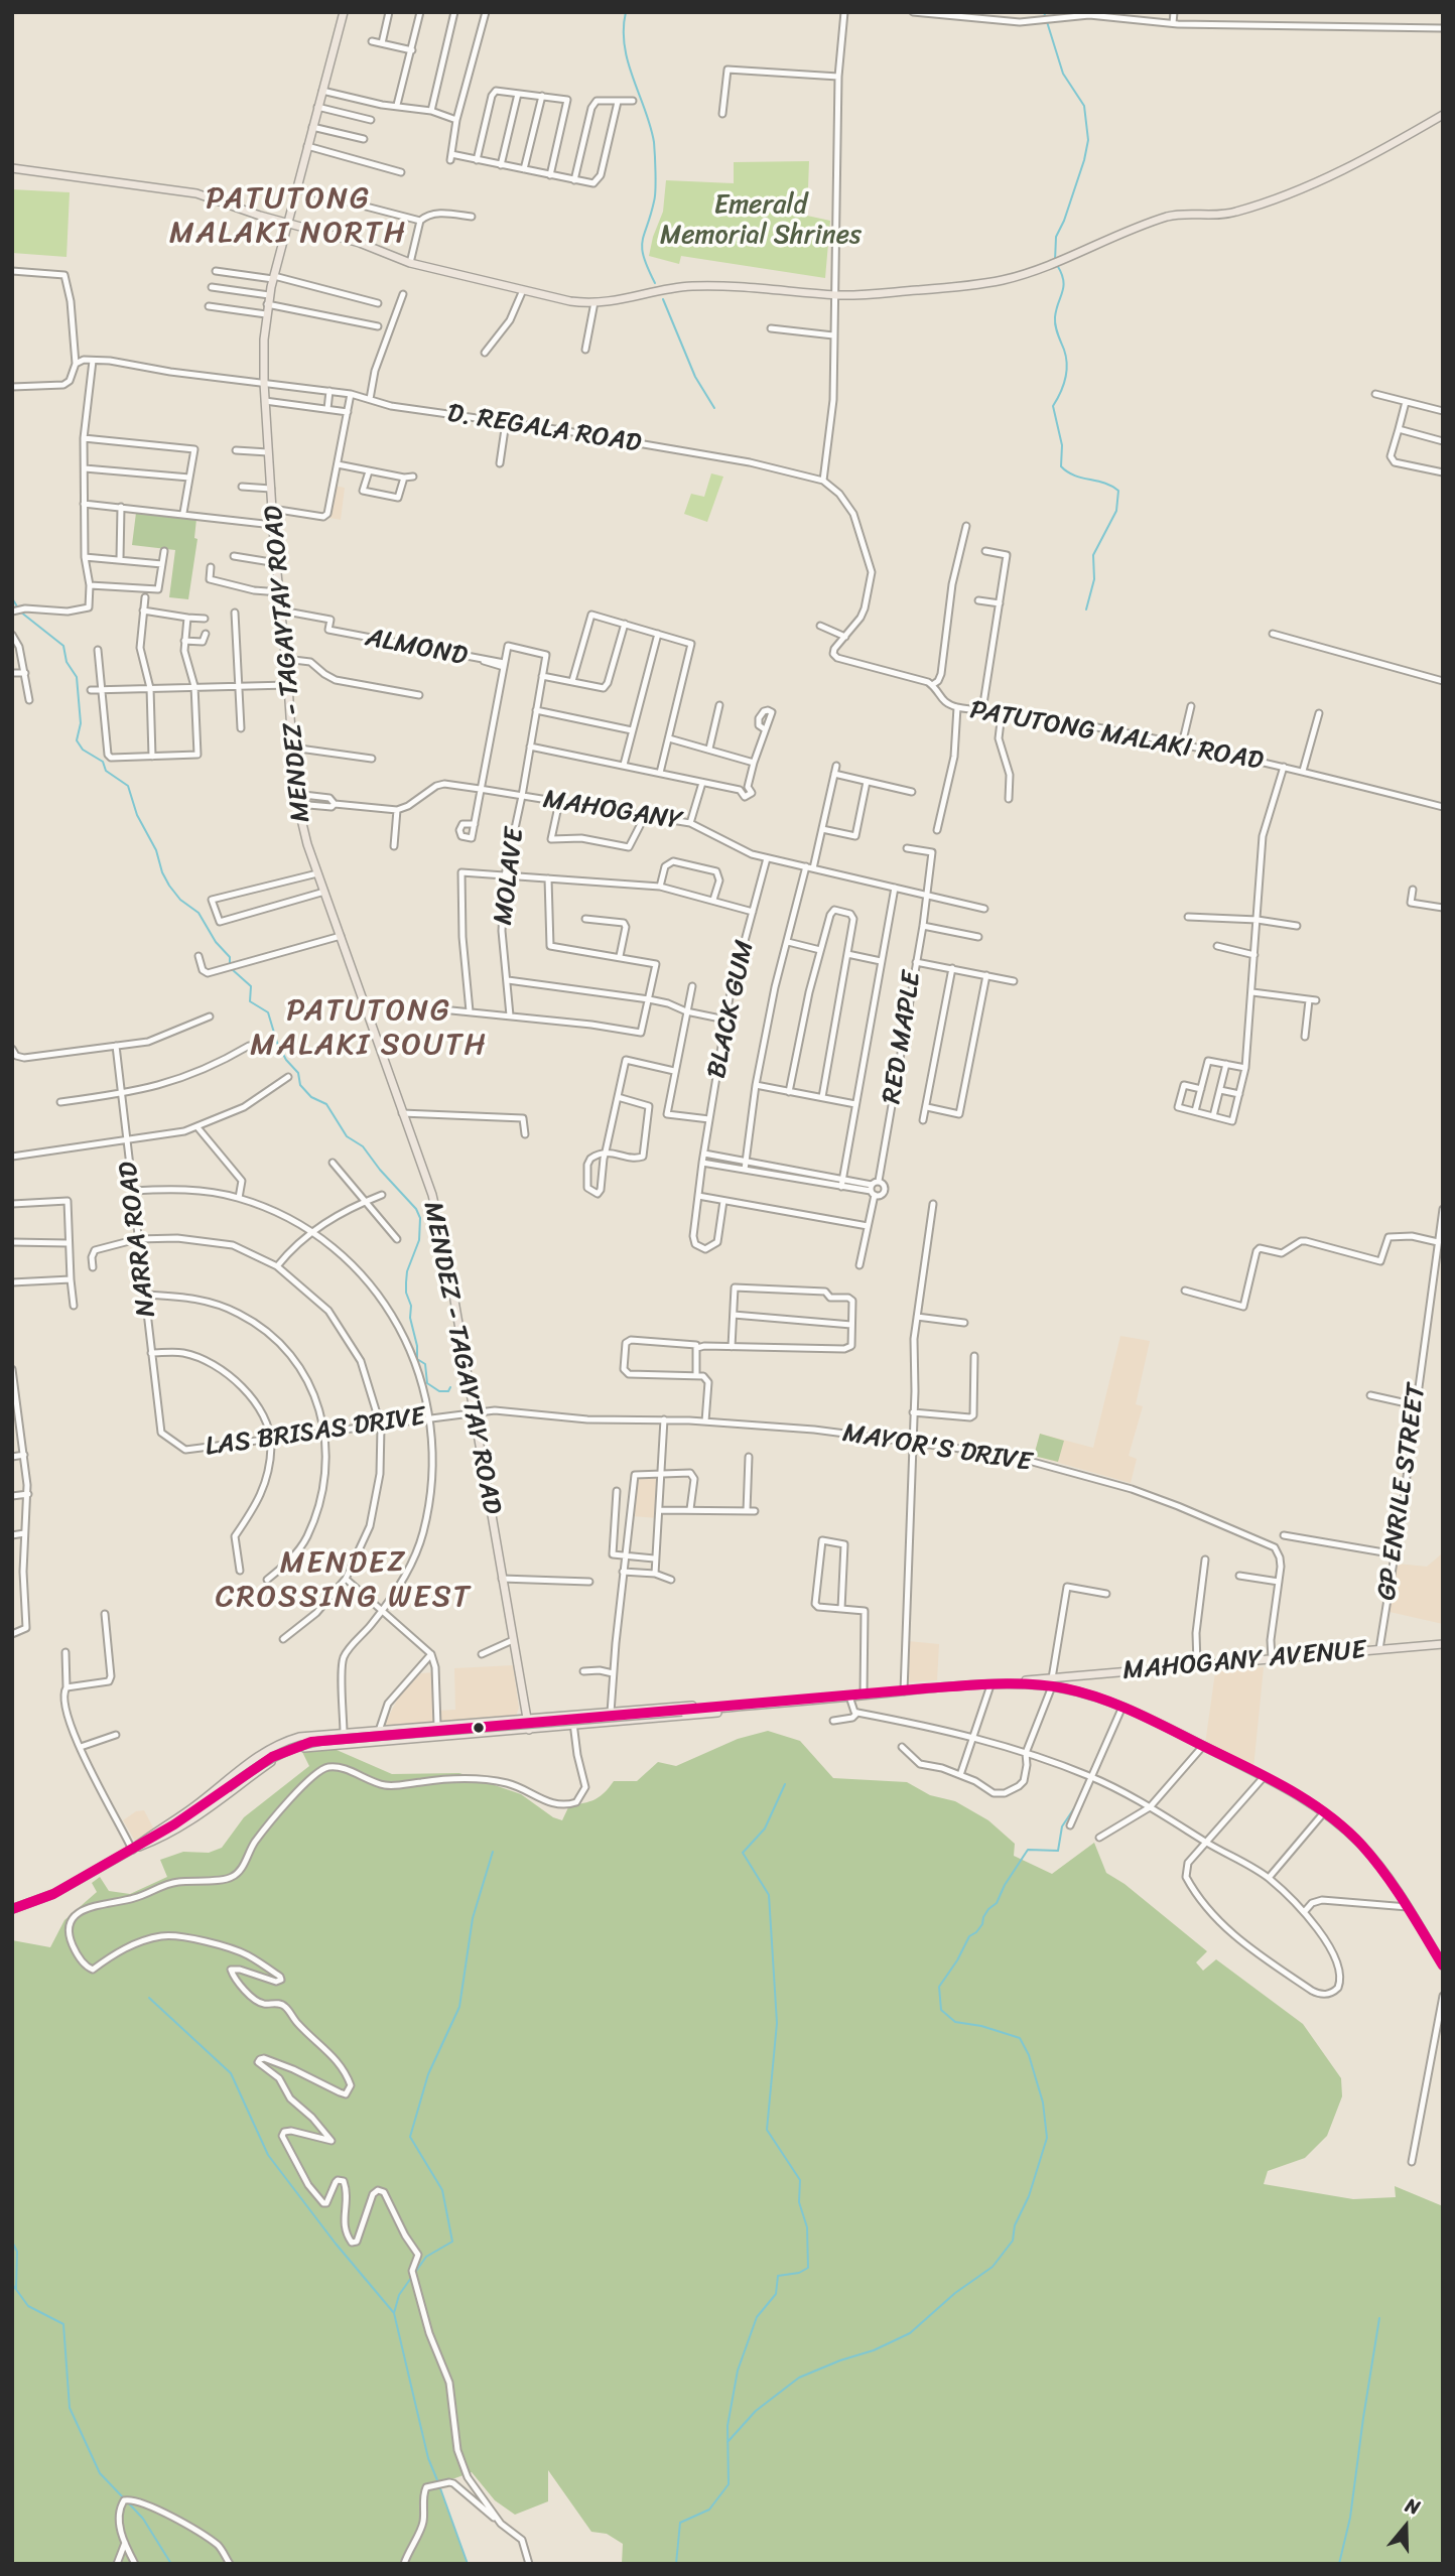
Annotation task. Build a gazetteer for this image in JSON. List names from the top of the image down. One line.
{"streets":{"main road":["MENDEZ - TAGAYTAY ROAD","MAHOGANY AVENUE"],"street":["D. REGALA ROAD","ALMOND","PATUTONG MALAKI ROAD","MAHOGANY","MOLAVE","BLACK GUM","RED MAPLE","NARRA ROAD","LAS BRISAS DRIVE","MAYOR'S DRIVE","GP ENRILE STREET"]},"crossings":[["D. REGALA ROAD","MENDEZ - TAGAYTAY ROAD"],["ALMOND","MENDEZ - TAGAYTAY ROAD"],["ALMOND","MOLAVE"],["MENDEZ - TAGAYTAY ROAD","LAS BRISAS DRIVE"],["MENDEZ - TAGAYTAY ROAD","MAYOR'S DRIVE"],["MAHOGANY","MOLAVE"],["MAHOGANY","BLACK GUM"],["MAHOGANY","RED MAPLE"],["NARRA ROAD","LAS BRISAS DRIVE"],["LAS BRISAS DRIVE","MAYOR'S DRIVE"],["MAYOR'S DRIVE","MAHOGANY AVENUE"],["GP ENRILE STREET","MAHOGANY AVENUE"]],"districts":["PATUTONG MALAKI NORTH","PATUTONG MALAKI SOUTH","MENDEZ CROSSING WEST"],"parks":["Emerald Memorial Shrines"],"north":"top"}
